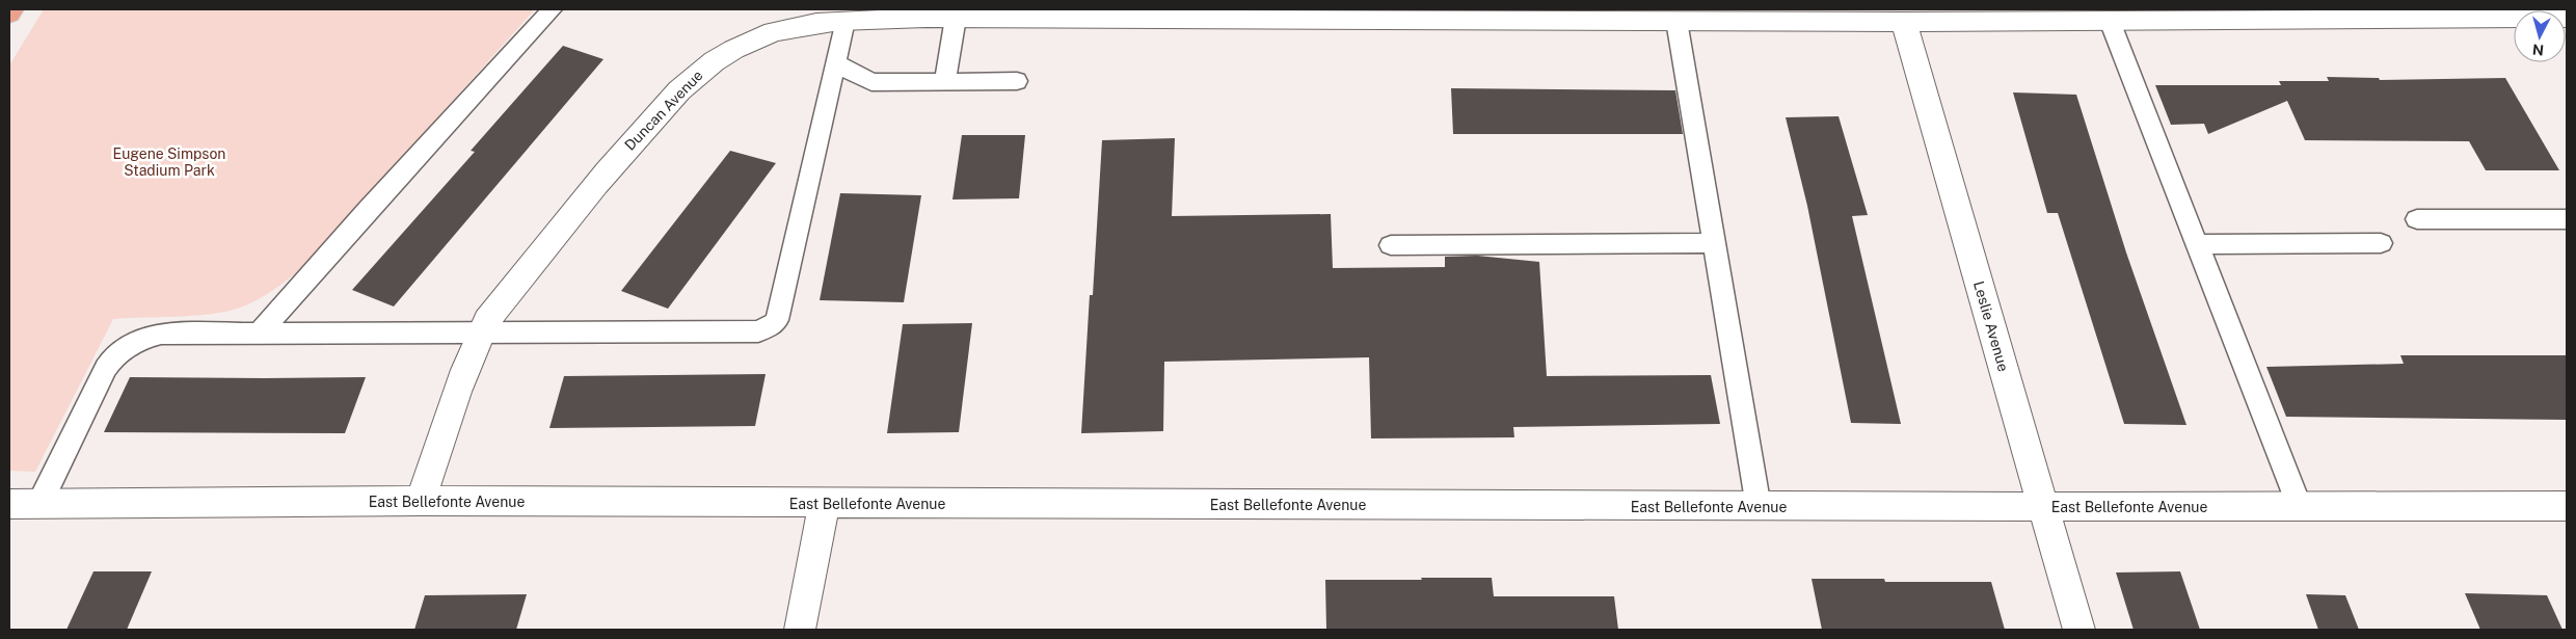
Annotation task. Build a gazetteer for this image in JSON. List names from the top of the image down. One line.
{"streets":{"street":["Duncan Avenue","Leslie Avenue","East Bellefonte Avenue"]},"crossings":[["Duncan Avenue","Leslie Avenue"],["Duncan Avenue","East Bellefonte Avenue"],["Leslie Avenue","East Bellefonte Avenue"]],"parks":["Eugene Simpson Stadium Park"],"north":"bottom"}
